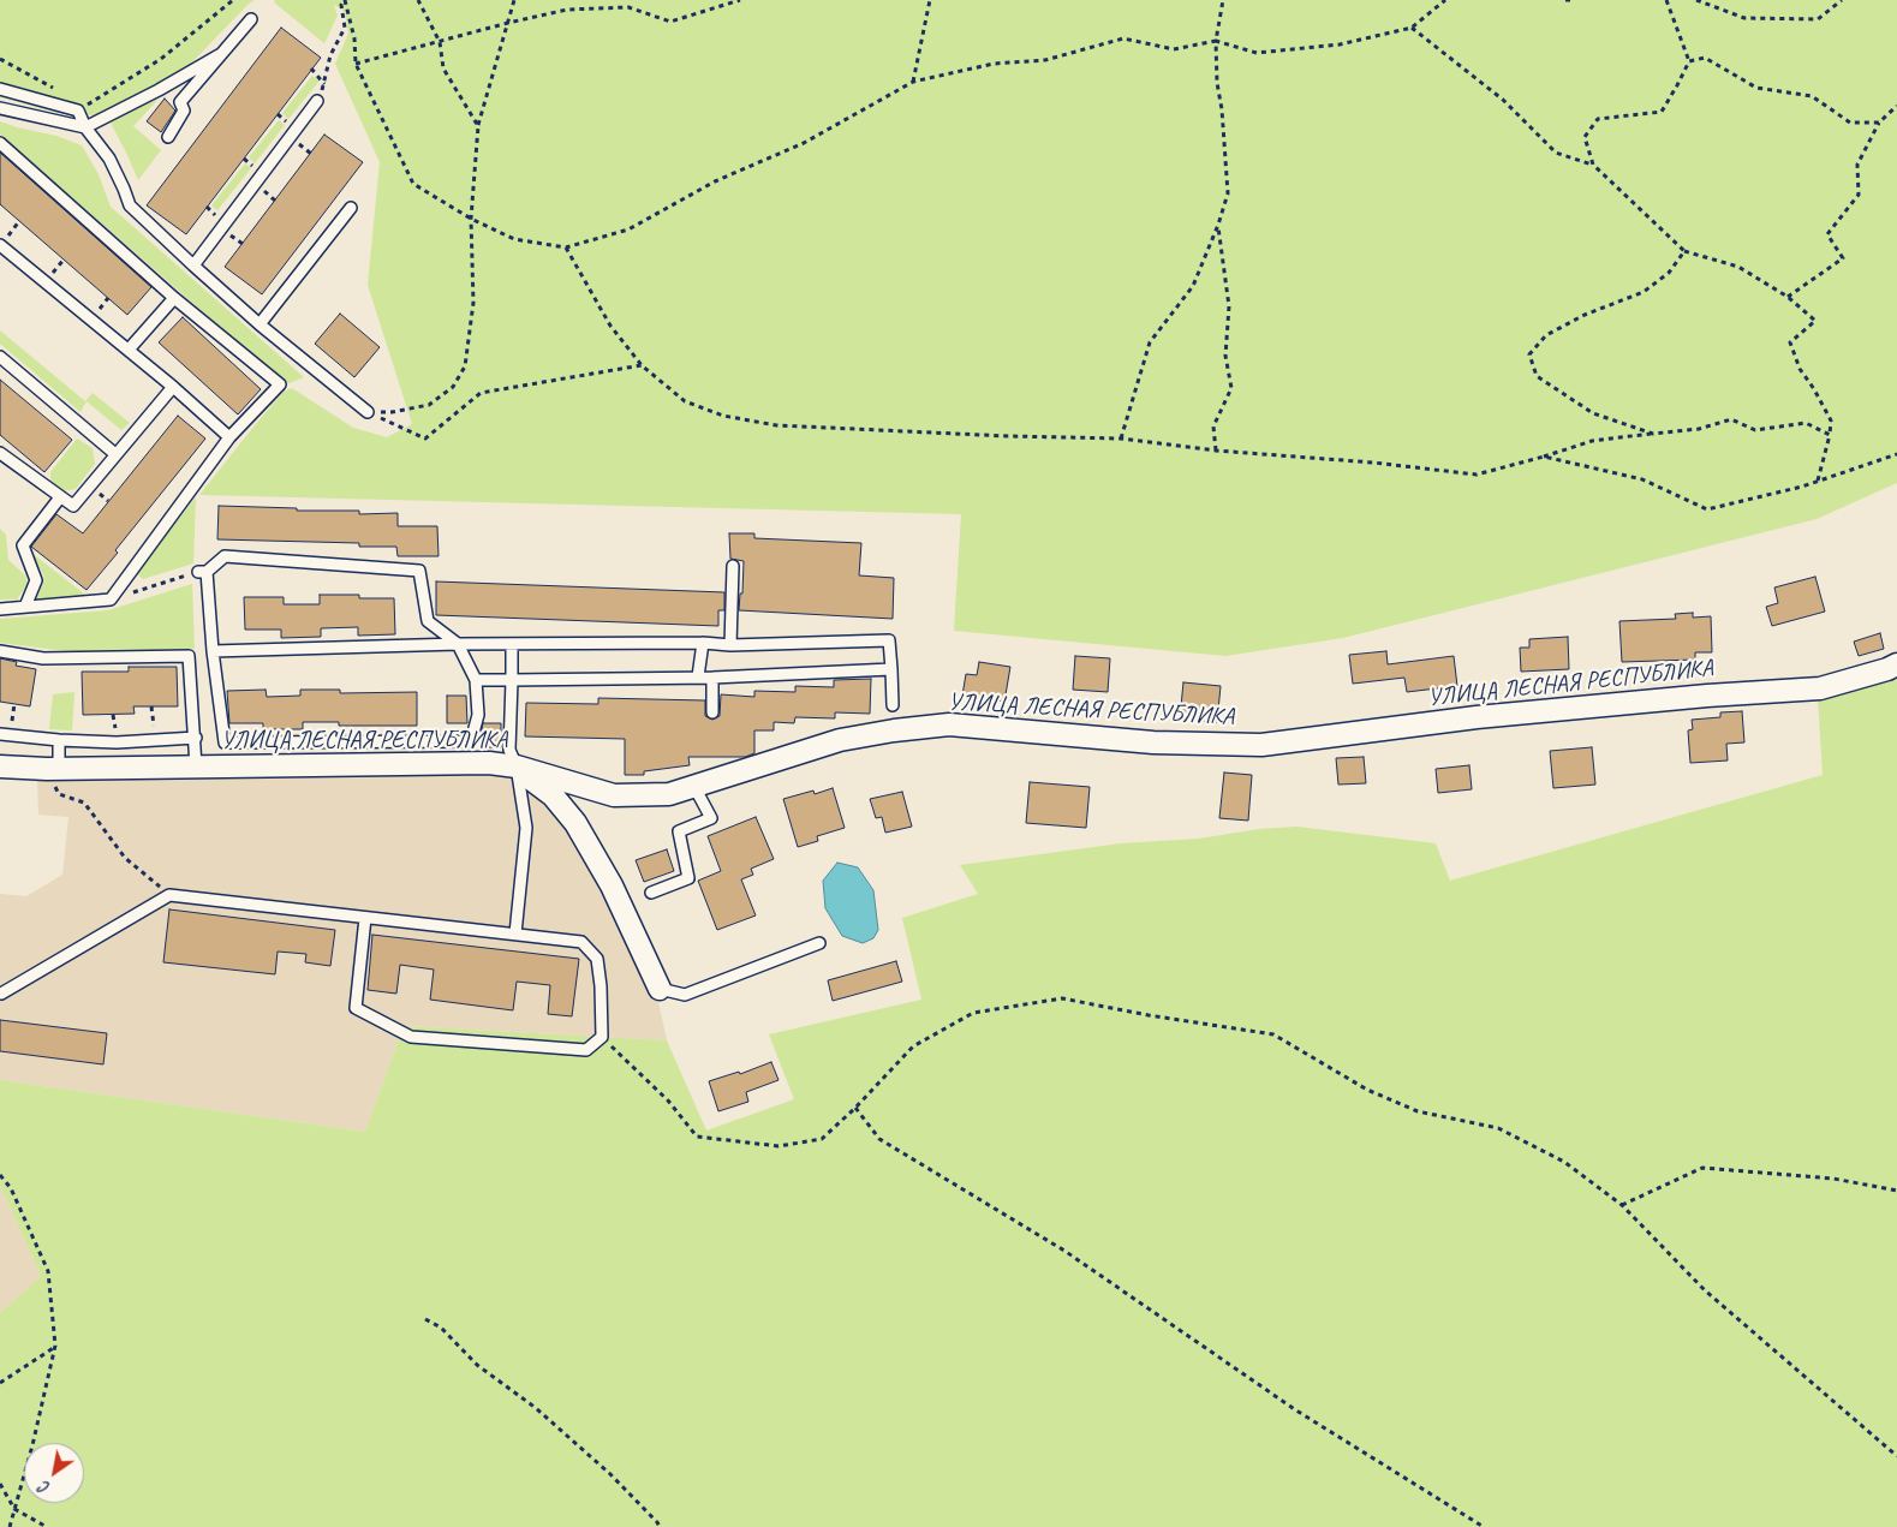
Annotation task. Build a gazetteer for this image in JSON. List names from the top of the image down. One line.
{"streets":{"street":["УЛИЦА ЛЕСНАЯ РЕСПУБЛИКА"]},"north":"bottom left"}
